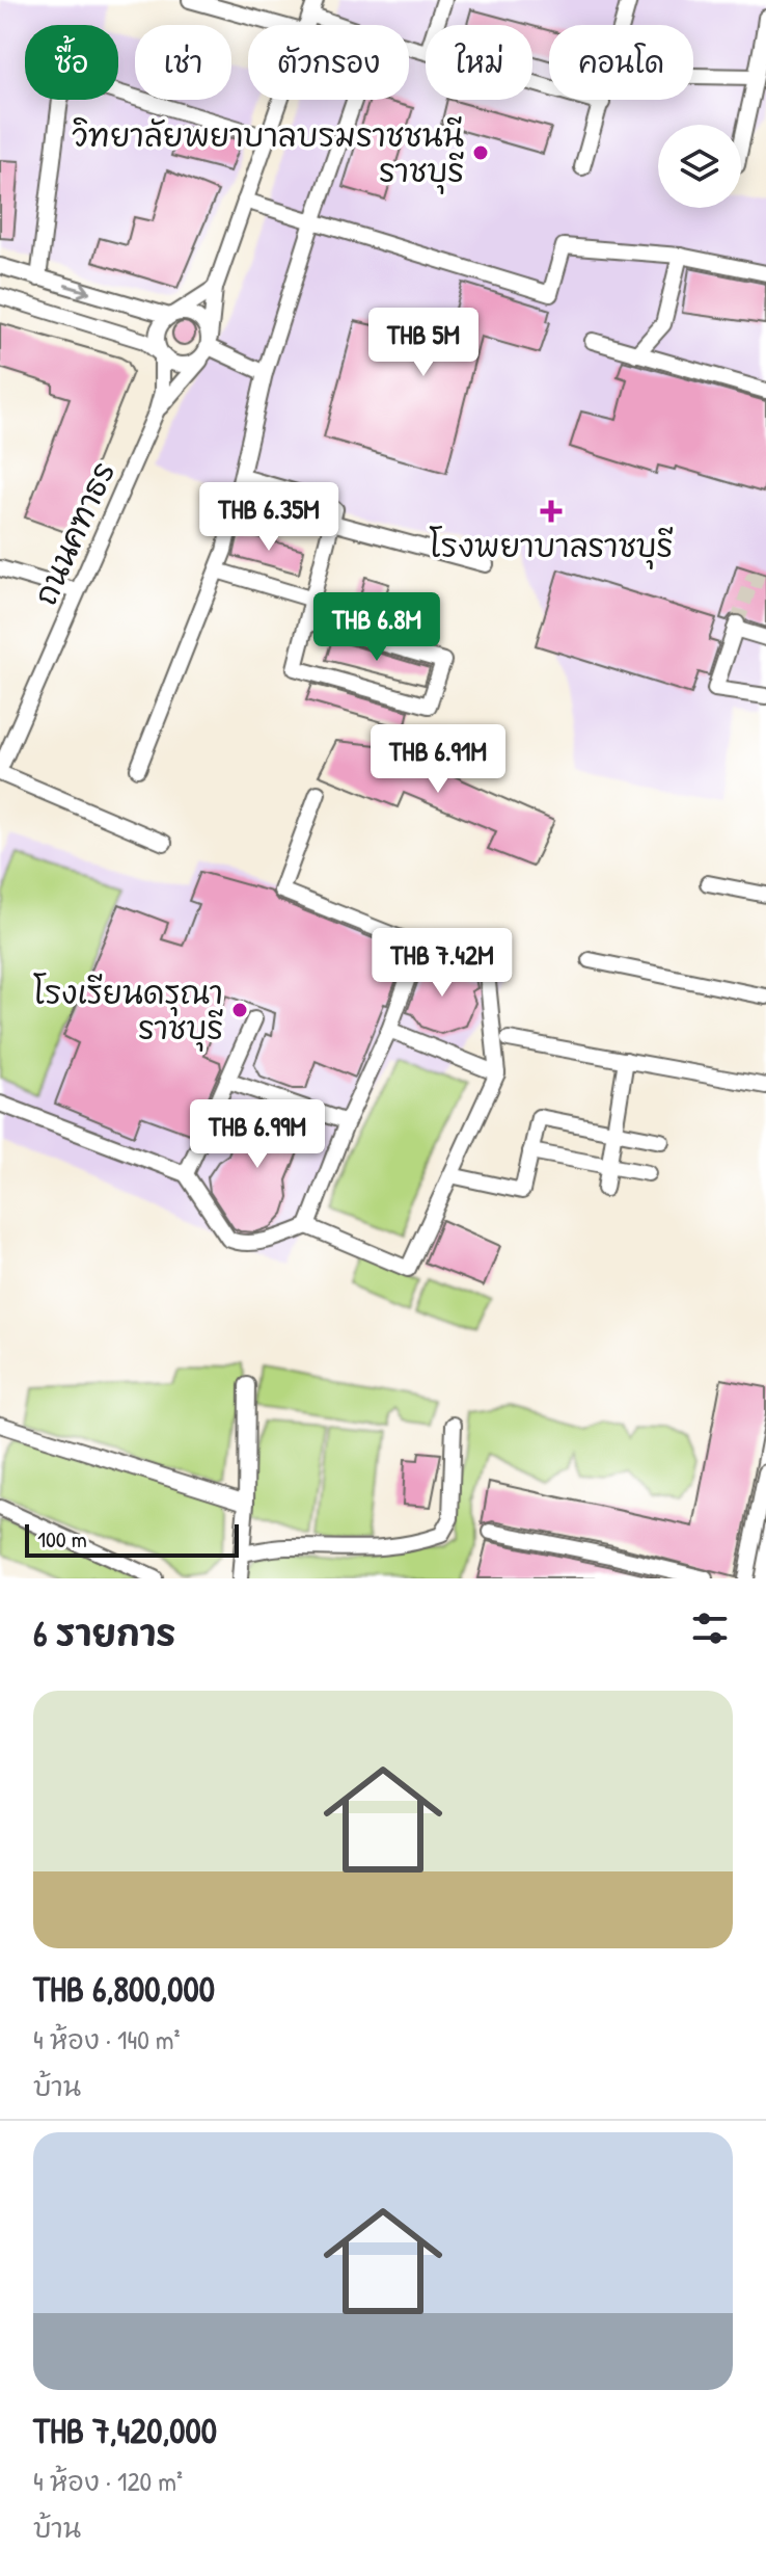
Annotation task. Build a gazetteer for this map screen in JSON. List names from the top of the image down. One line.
{"streets":{"street":["ถนนคฑาธร"]},"places":{"other":["วิทยาลัยพยาบาลบรมราชชนนี ราชบุรี","โรงเรียนดรุณา ราชบุรี"],"health":["โรงพยาบาลราชบุรี"]},"scale_bar":"100 m","page":{"chip":["ซื้อ","เช่า","ตัวกรอง","ใหม่","คอนโด"],"price":["THB 5M","THB 6.35M","THB 6.8M","THB 6.91M","THB 7.42M","THB 6.99M"],"scale":"100 m","heading":"6 รายการ","list":[{"name":"THB 6,800,000","note":"4 ห้อง · 140 m² · บ้าน"},{"name":"THB 7,420,000","note":"4 ห้อง · 120 m² · บ้าน"}]}}
